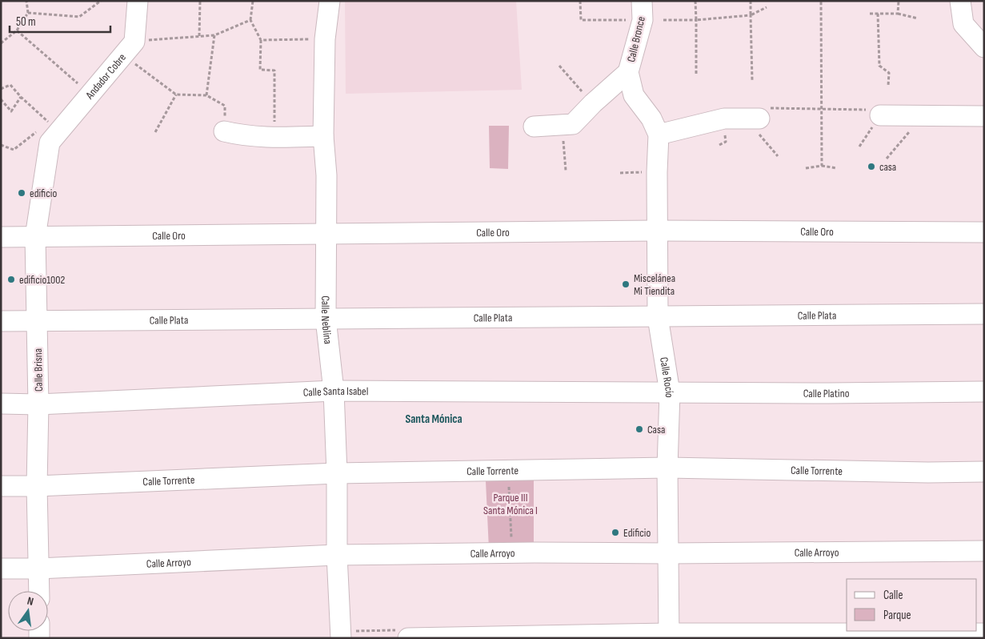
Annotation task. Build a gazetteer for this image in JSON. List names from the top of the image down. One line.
{"streets":{"street":["Calle Bronce","Andador Cobre","Calle Oro","Calle Plata","Calle Neblina","Calle Brisna","Calle Rocío","Calle Santa Isabel","Calle Platino","Calle Torrente","Calle Arroyo"]},"crossings":[["Calle Bronce","Calle Rocío"],["Andador Cobre","Calle Brisna"],["Calle Oro","Calle Neblina"],["Calle Oro","Calle Brisna"],["Calle Oro","Calle Rocío"],["Calle Plata","Calle Neblina"],["Calle Plata","Calle Brisna"],["Calle Plata","Calle Rocío"],["Calle Neblina","Calle Santa Isabel"],["Calle Neblina","Calle Torrente"],["Calle Neblina","Calle Arroyo"],["Calle Brisna","Calle Santa Isabel"],["Calle Brisna","Calle Torrente"],["Calle Brisna","Calle Arroyo"],["Calle Rocío","Calle Santa Isabel"],["Calle Rocío","Calle Platino"],["Calle Rocío","Calle Torrente"],["Calle Rocío","Calle Arroyo"],["Calle Santa Isabel","Calle Platino"]],"districts":["Santa Mónica"],"parks":["Parque III Santa Mónica I"],"places":["casa","edificio","edificio1002","Miscelánea Mi Tiendita","Casa","Edificio"],"legend":["Calle","Parque"],"scale_bar":"50 m","north":"top"}
